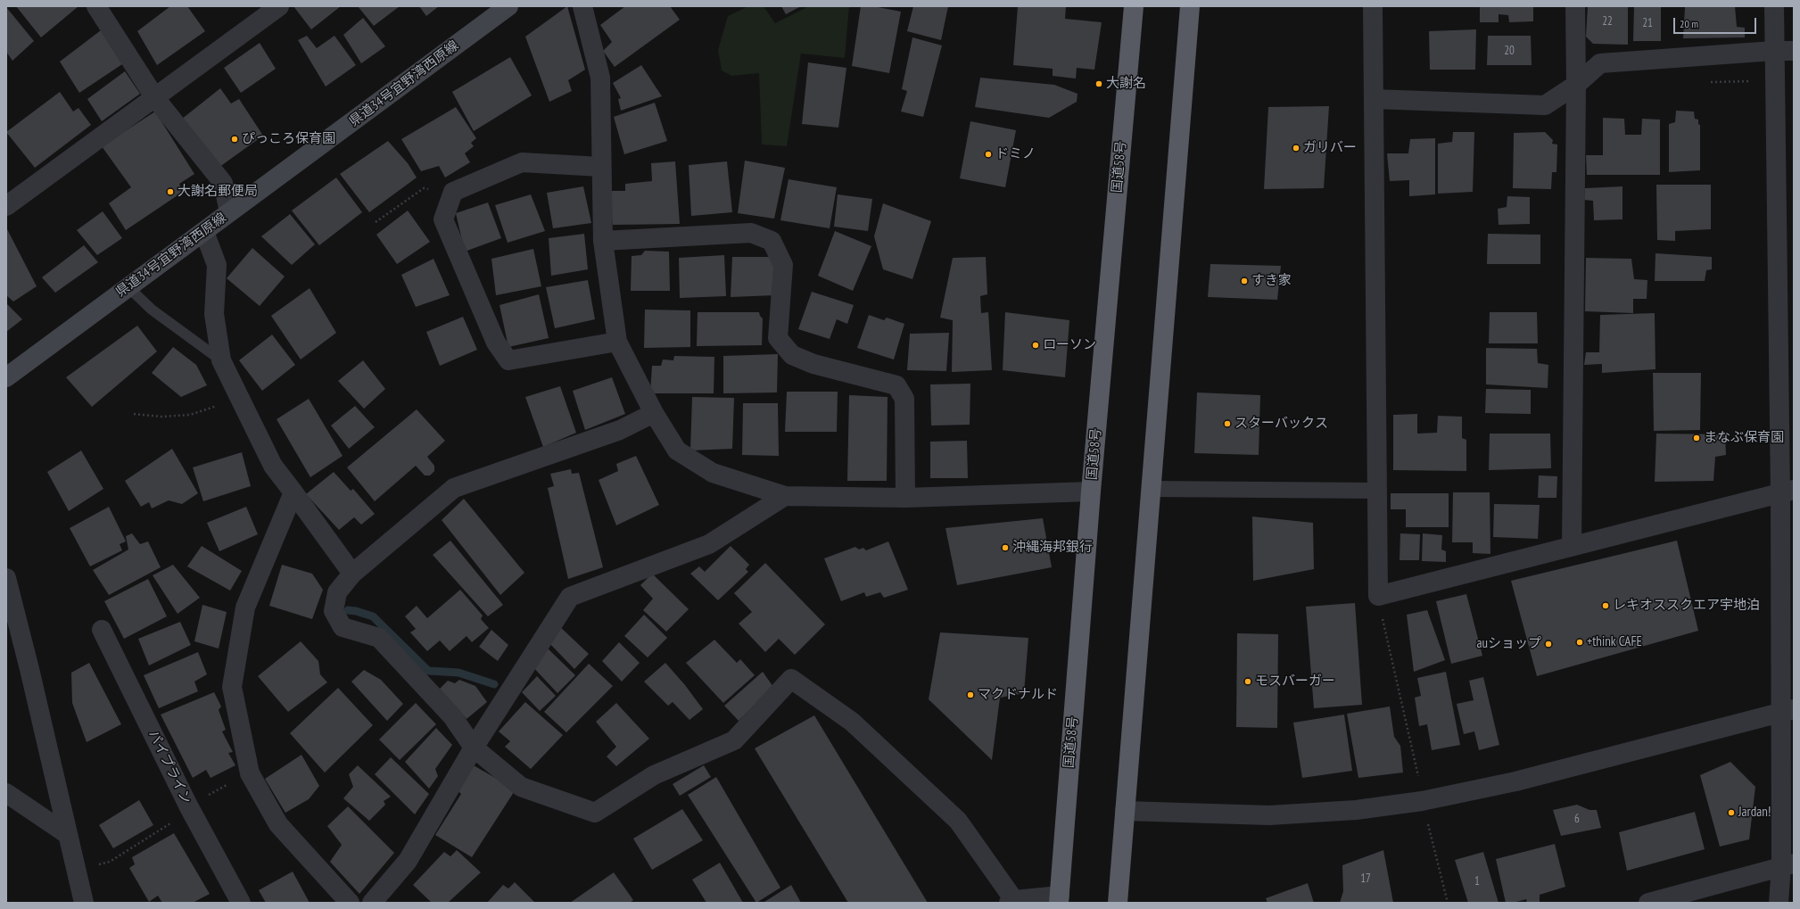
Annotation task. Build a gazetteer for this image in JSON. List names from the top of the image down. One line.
{"streets":{"highway":["国道58号"],"main road":["県道34号宜野湾西原線"],"street":["パイプライン"]},"places":["大謝名","ぴっころ保育園","ガリバー","ドミノ","大謝名郵便局","すき家","ローソン","スターバックス","まなぶ保育園","沖縄海邦銀行","レキオススクエア宇地泊","+think CAFE","auショップ","モスバーガー","マクドナルド","Jardan!"],"house_numbers":["22","21","20","6","17","1"],"scale_bar":"20 m"}
